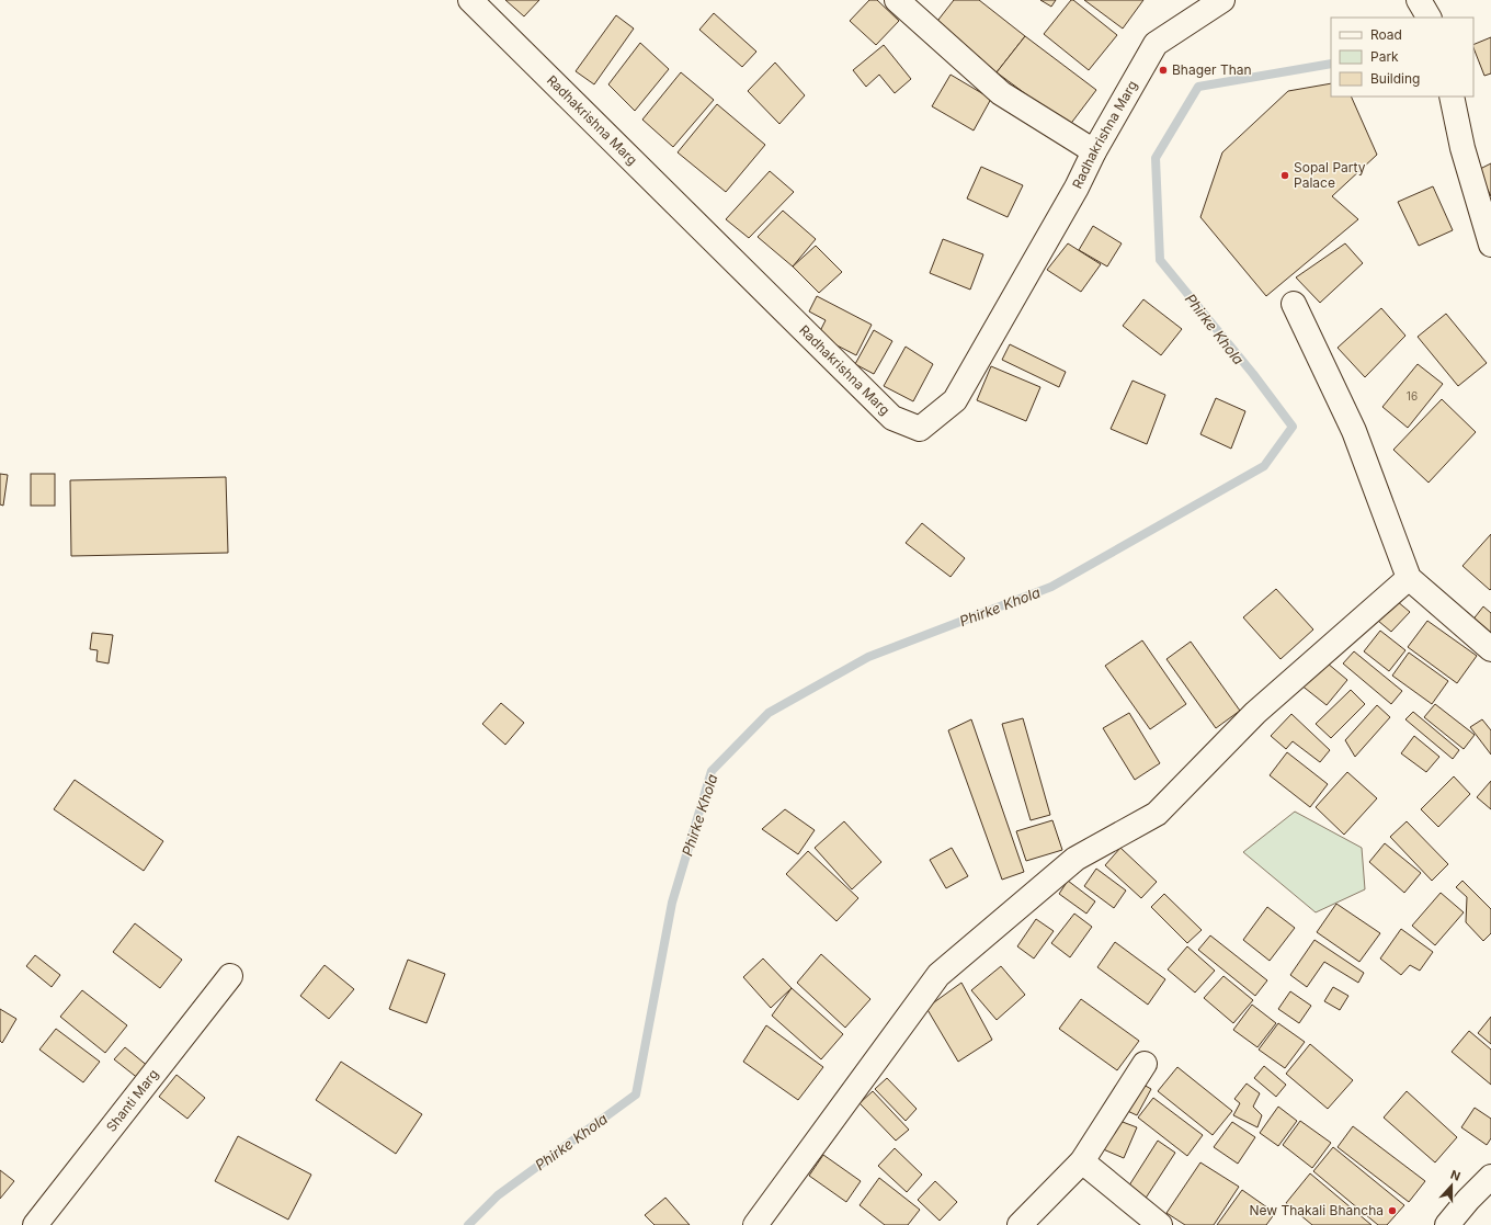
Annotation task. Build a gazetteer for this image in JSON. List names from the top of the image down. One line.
{"streets":{"street":["Radhakrishna Marg","Shanti Marg"]},"water":["Phirke Khola"],"places":["Bhager Than","Sopal Party Palace","New Thakali Bhancha"],"house_numbers":["16"],"legend":["Road","Park","Building"],"north":"top"}
